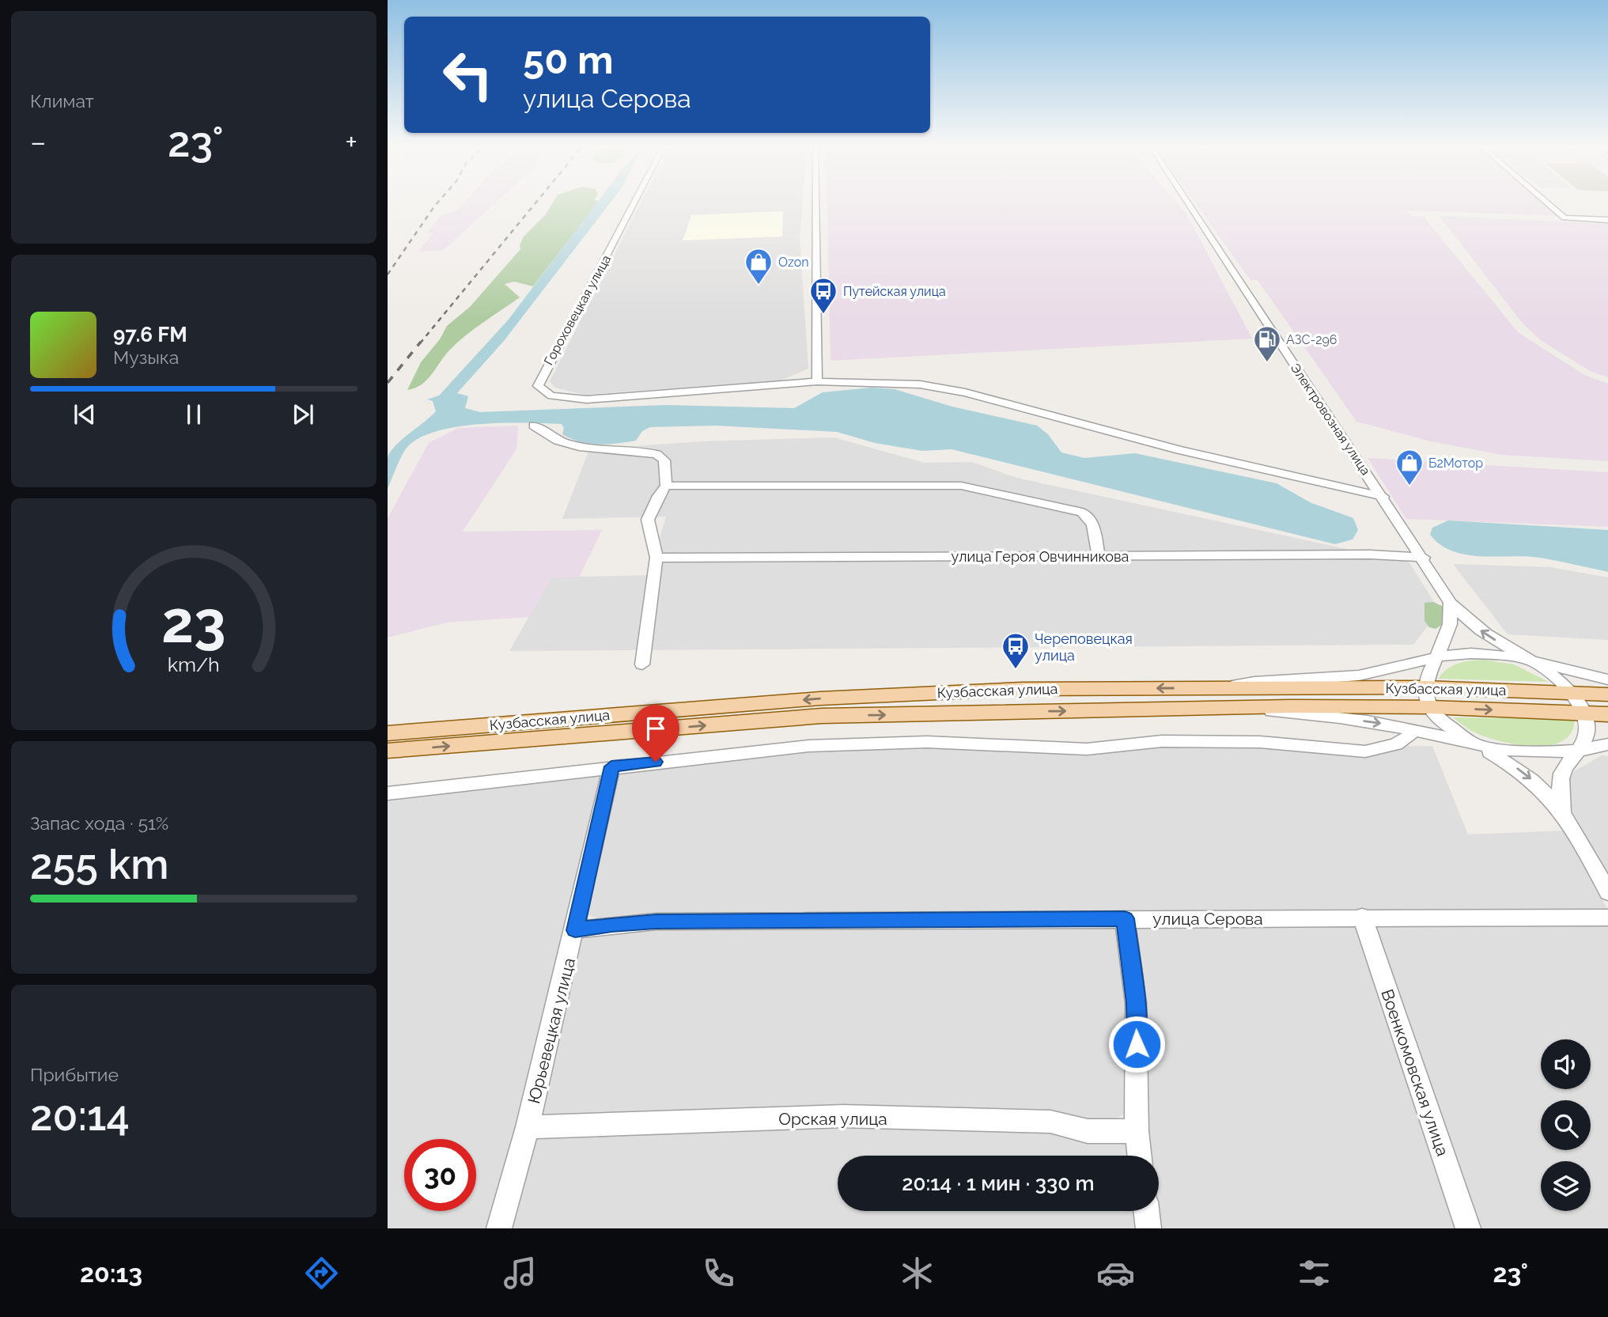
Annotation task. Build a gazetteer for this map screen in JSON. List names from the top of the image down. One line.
{"streets":{"main road":["Кузбасская улица"],"street":["Гороховецкая улица","Электровозная улица","улица Героя Овчинникова","улица Серова","Юрьевецкая улица","Военкомовская улица","Орская улица"]},"crossings":[["Электровозная улица","улица Героя Овчинникова"],["Электровозная улица","Кузбасская улица"],["улица Серова","Юрьевецкая улица"],["улица Серова","Военкомовская улица"],["Юрьевецкая улица","Орская улица"]],"places":{"shop":["Ozon","Б2Мотор"],"bus stop":["Путейская улица","Череповецкая улица"],"fuel station":["АЗС-296"]},"page":{"tile":["Климат",["Запас хода · 51%","255 km"],["Прибытие","20:14"]],"turn":["50 m","улица Серова"],"heat":["−","23°","+"],"song":["97.6 FM","Музыка"],"limit":"30","trip":"20:14 · 1 мин · 330 m","tabs":["20:13","23°"],"gauge":["23","km/h"]}}
